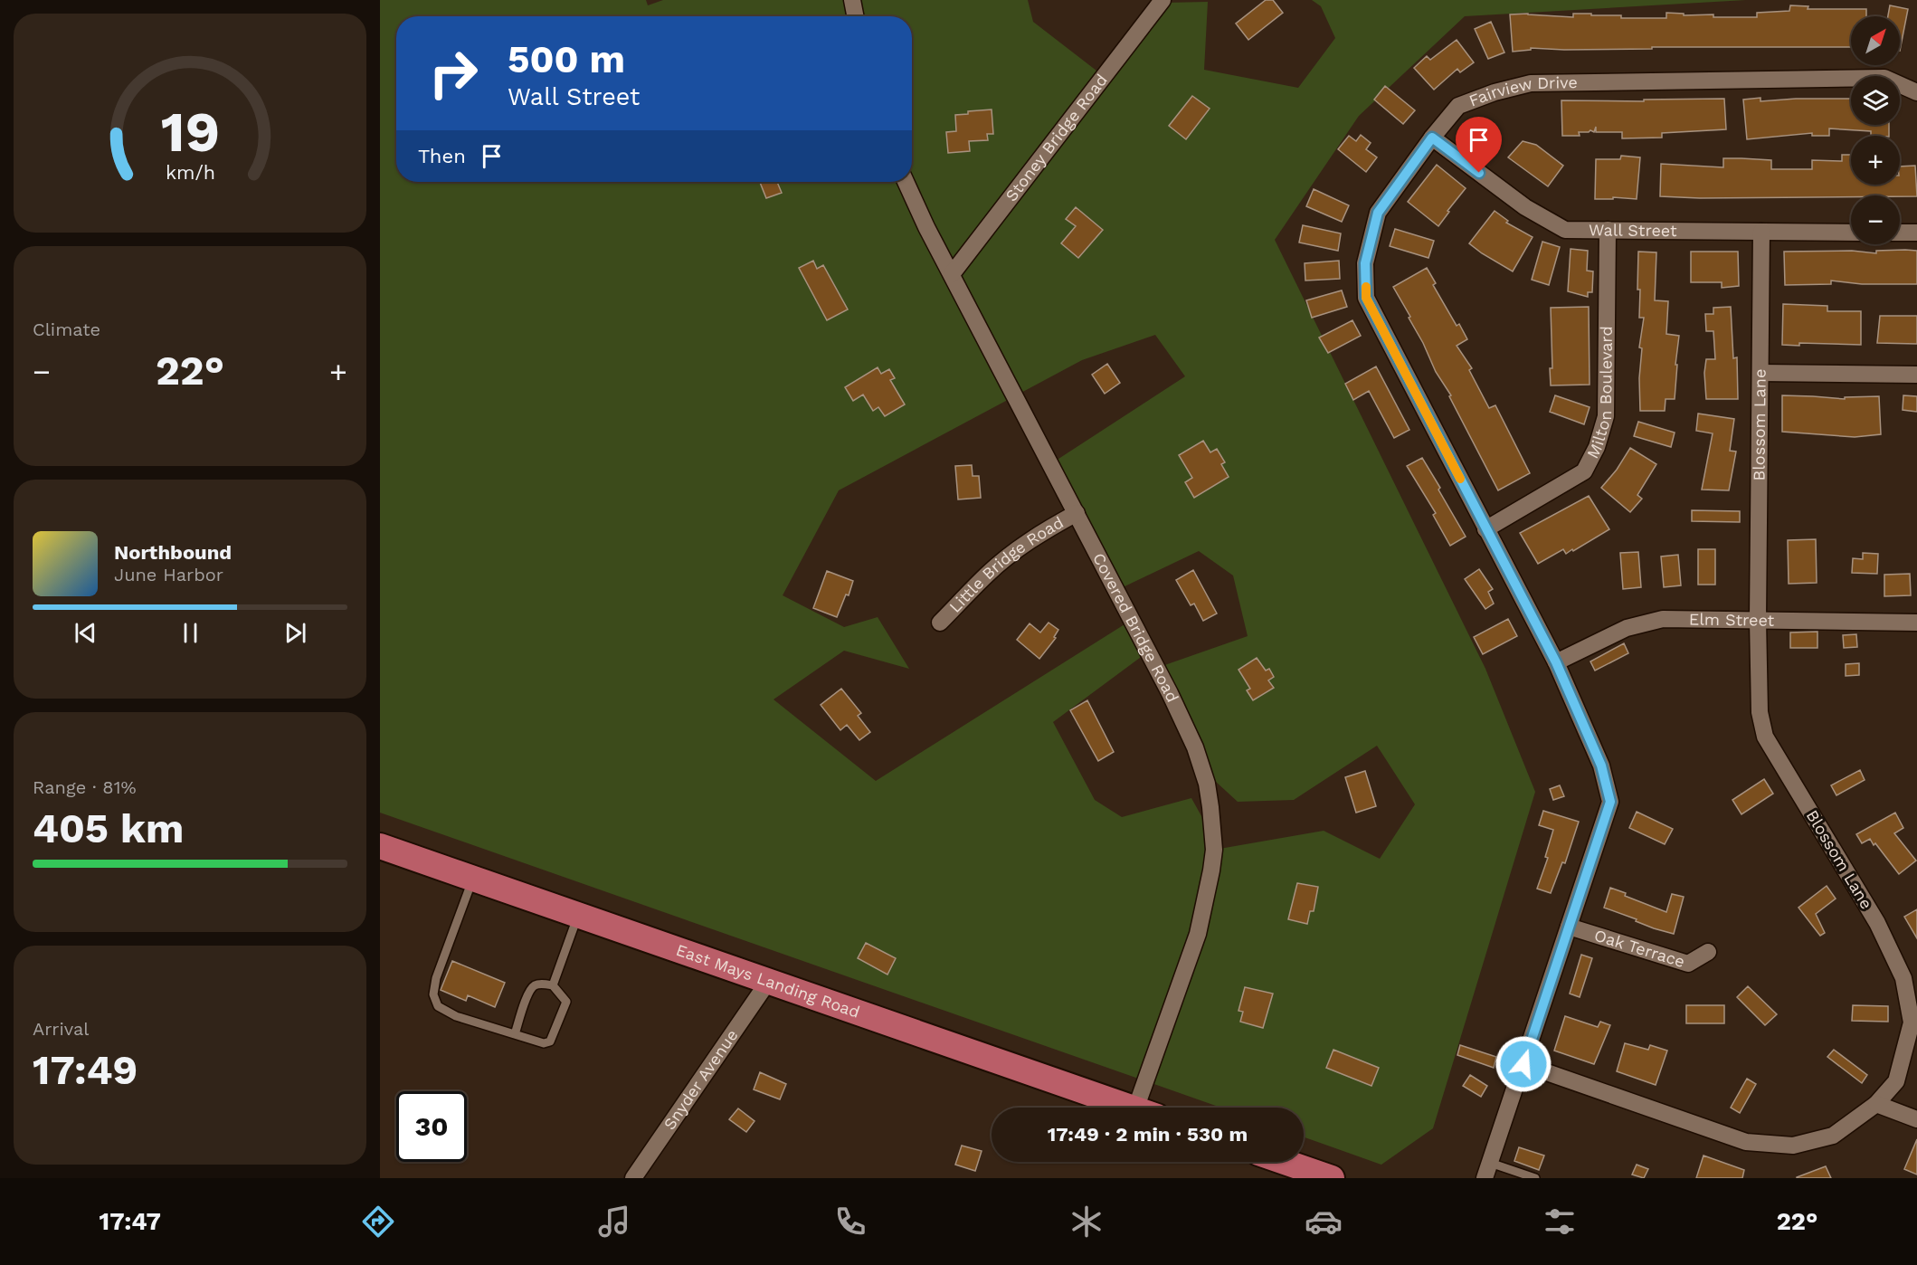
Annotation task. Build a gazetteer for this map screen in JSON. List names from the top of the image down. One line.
{"streets":{"main road":["East Mays Landing Road"],"street":["Fairview Drive","Stoney Bridge Road","Wall Street","Milton Boulevard","Blossom Lane","Little Bridge Road","Elm Street","Covered Bridge Road","Oak Terrace","Snyder Avenue"]},"crossings":[["Fairview Drive","Wall Street"],["Fairview Drive","Milton Boulevard"],["Fairview Drive","Blossom Lane"],["Fairview Drive","Elm Street"],["Fairview Drive","Oak Terrace"],["Stoney Bridge Road","Covered Bridge Road"],["Wall Street","Milton Boulevard"],["Wall Street","Blossom Lane"],["Blossom Lane","Elm Street"],["Little Bridge Road","Covered Bridge Road"],["East Mays Landing Road","Snyder Avenue"]],"north":"top right","page":{"map_buttons":["+","−"],"turn":["500 m","Wall Street"],"then":"Then","tile":["Climate",["Range · 81%","405 km"],["Arrival","17:49"]],"heat":["−","22°","+"],"song":["Northbound","June Harbor"],"limit":"30","trip":"17:49 · 2 min · 530 m","tabs":["17:47","22°"],"gauge":["19","km/h"]}}
